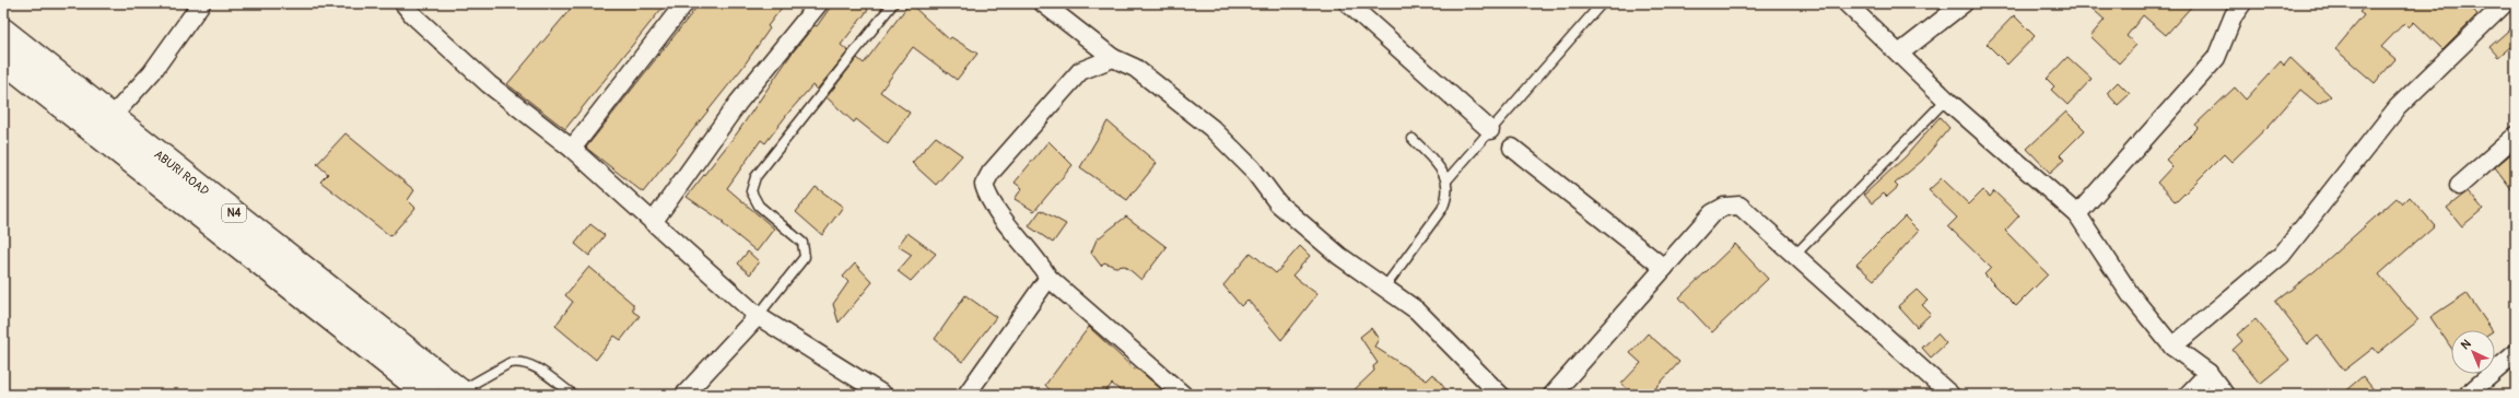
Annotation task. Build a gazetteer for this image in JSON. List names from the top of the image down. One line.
{"streets":{"highway":["ABURI ROAD","N4"]},"north":"top left"}
